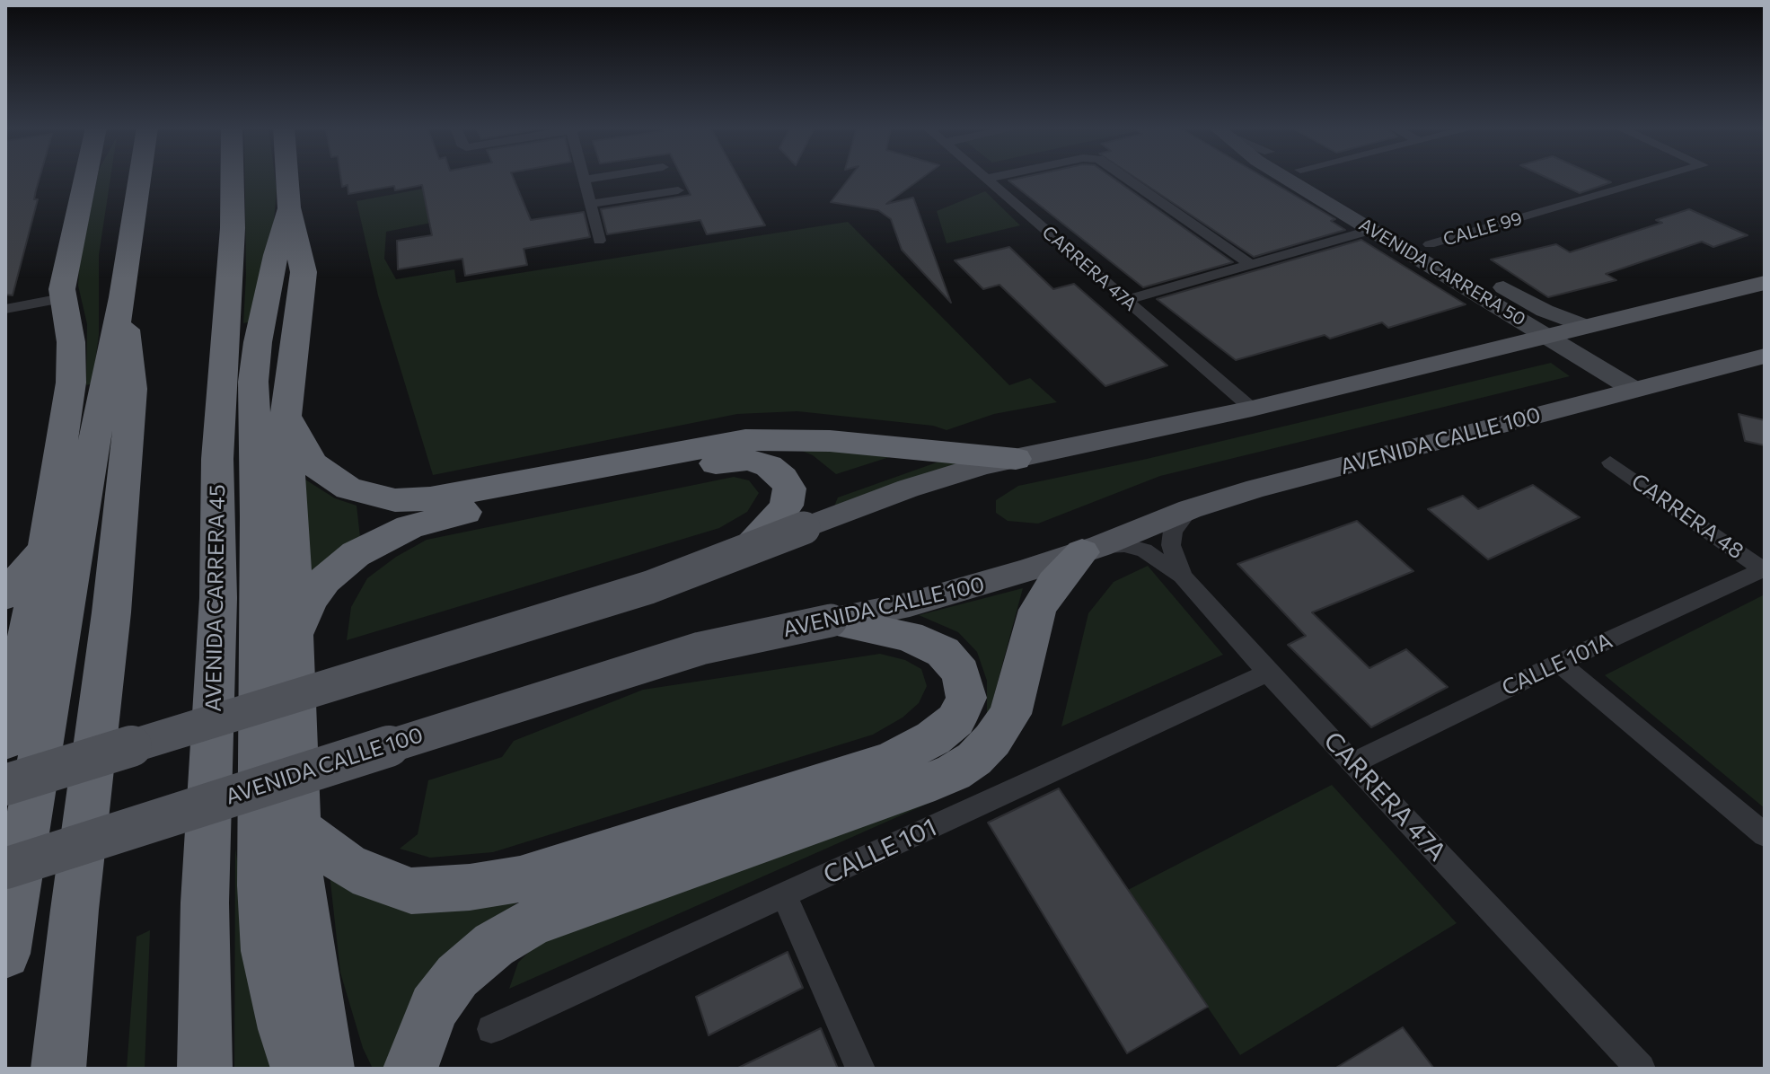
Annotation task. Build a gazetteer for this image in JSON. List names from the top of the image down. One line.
{"streets":{"highway":["AVENIDA CARRERA 45"],"main road":["AVENIDA CALLE 100"],"street":["CALLE 99","CARRERA 47A","AVENIDA CARRERA 50","CARRERA 48","CALLE 101A","CALLE 101"]},"crossings":[["CALLE 99","AVENIDA CARRERA 50"],["CARRERA 47A","AVENIDA CALLE 100"],["CARRERA 47A","CALLE 101A"],["CARRERA 47A","CALLE 101"],["AVENIDA CARRERA 50","AVENIDA CALLE 100"],["CARRERA 48","CALLE 101A"]]}
